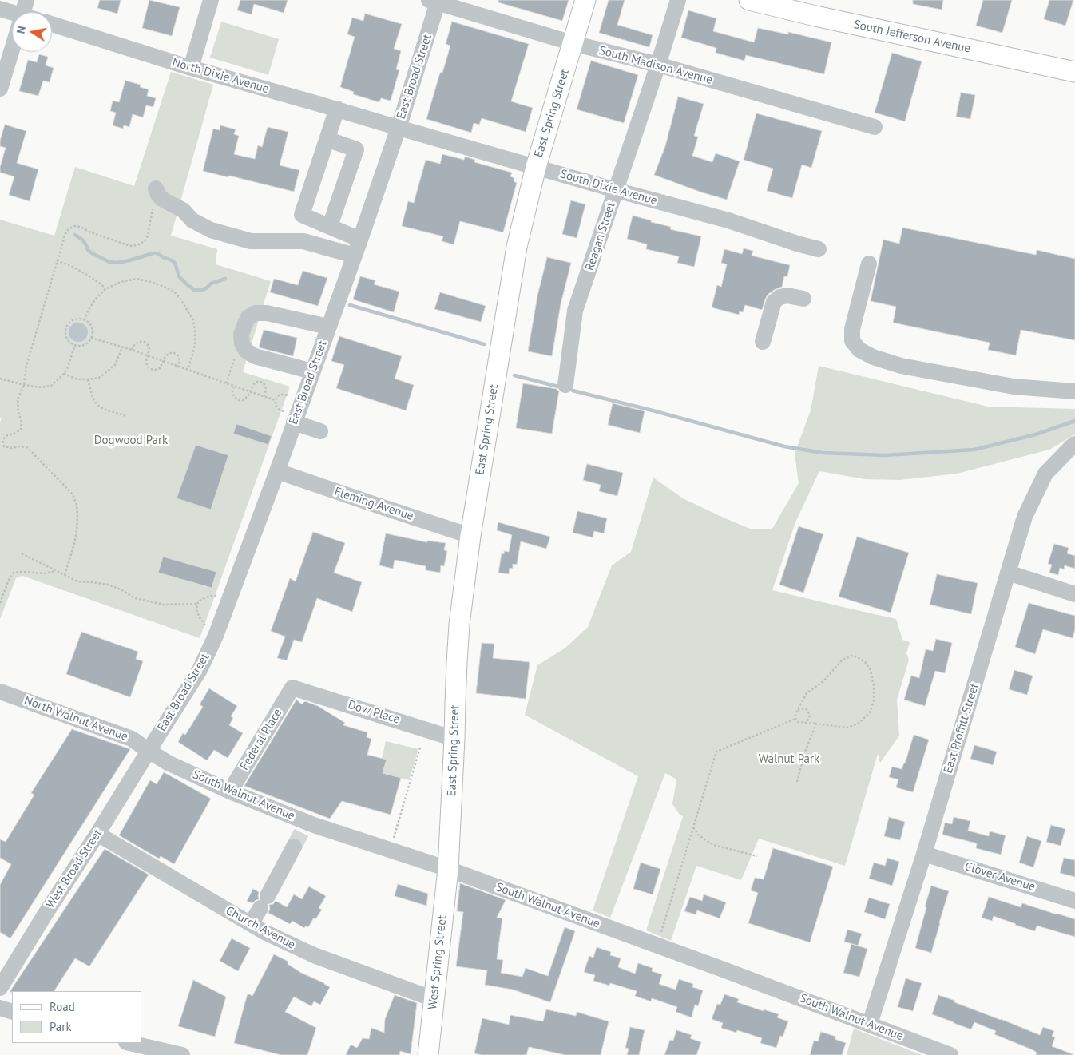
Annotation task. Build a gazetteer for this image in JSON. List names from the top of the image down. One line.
{"streets":{"main road":["South Jefferson Avenue","East Spring Street","West Spring Street"],"street":["South Madison Avenue","North Dixie Avenue","East Broad Street","South Dixie Avenue","Reagan Street","Fleming Avenue","Dow Place","North Walnut Avenue","East Proffitt Street","Federal Place","South Walnut Avenue","West Broad Street","Clover Avenue","Church Avenue"]},"crossings":[["South Madison Avenue","East Broad Street"],["South Madison Avenue","East Spring Street"],["South Madison Avenue","Reagan Street"],["North Dixie Avenue","East Broad Street"],["North Dixie Avenue","South Dixie Avenue"],["East Broad Street","South Dixie Avenue"],["East Broad Street","Fleming Avenue"],["East Broad Street","North Walnut Avenue"],["East Broad Street","South Walnut Avenue"],["East Broad Street","West Broad Street"],["East Spring Street","South Dixie Avenue"],["East Spring Street","Fleming Avenue"],["East Spring Street","Dow Place"],["East Spring Street","South Walnut Avenue"],["East Spring Street","West Spring Street"],["South Dixie Avenue","Reagan Street"],["Dow Place","Federal Place"],["North Walnut Avenue","South Walnut Avenue"],["North Walnut Avenue","West Broad Street"],["East Proffitt Street","South Walnut Avenue"],["East Proffitt Street","Clover Avenue"],["Federal Place","South Walnut Avenue"],["South Walnut Avenue","West Broad Street"],["South Walnut Avenue","West Spring Street"],["West Broad Street","Church Avenue"],["Church Avenue","West Spring Street"]],"parks":["Dogwood Park","Walnut Park"],"legend":["Road","Park"],"north":"left"}
